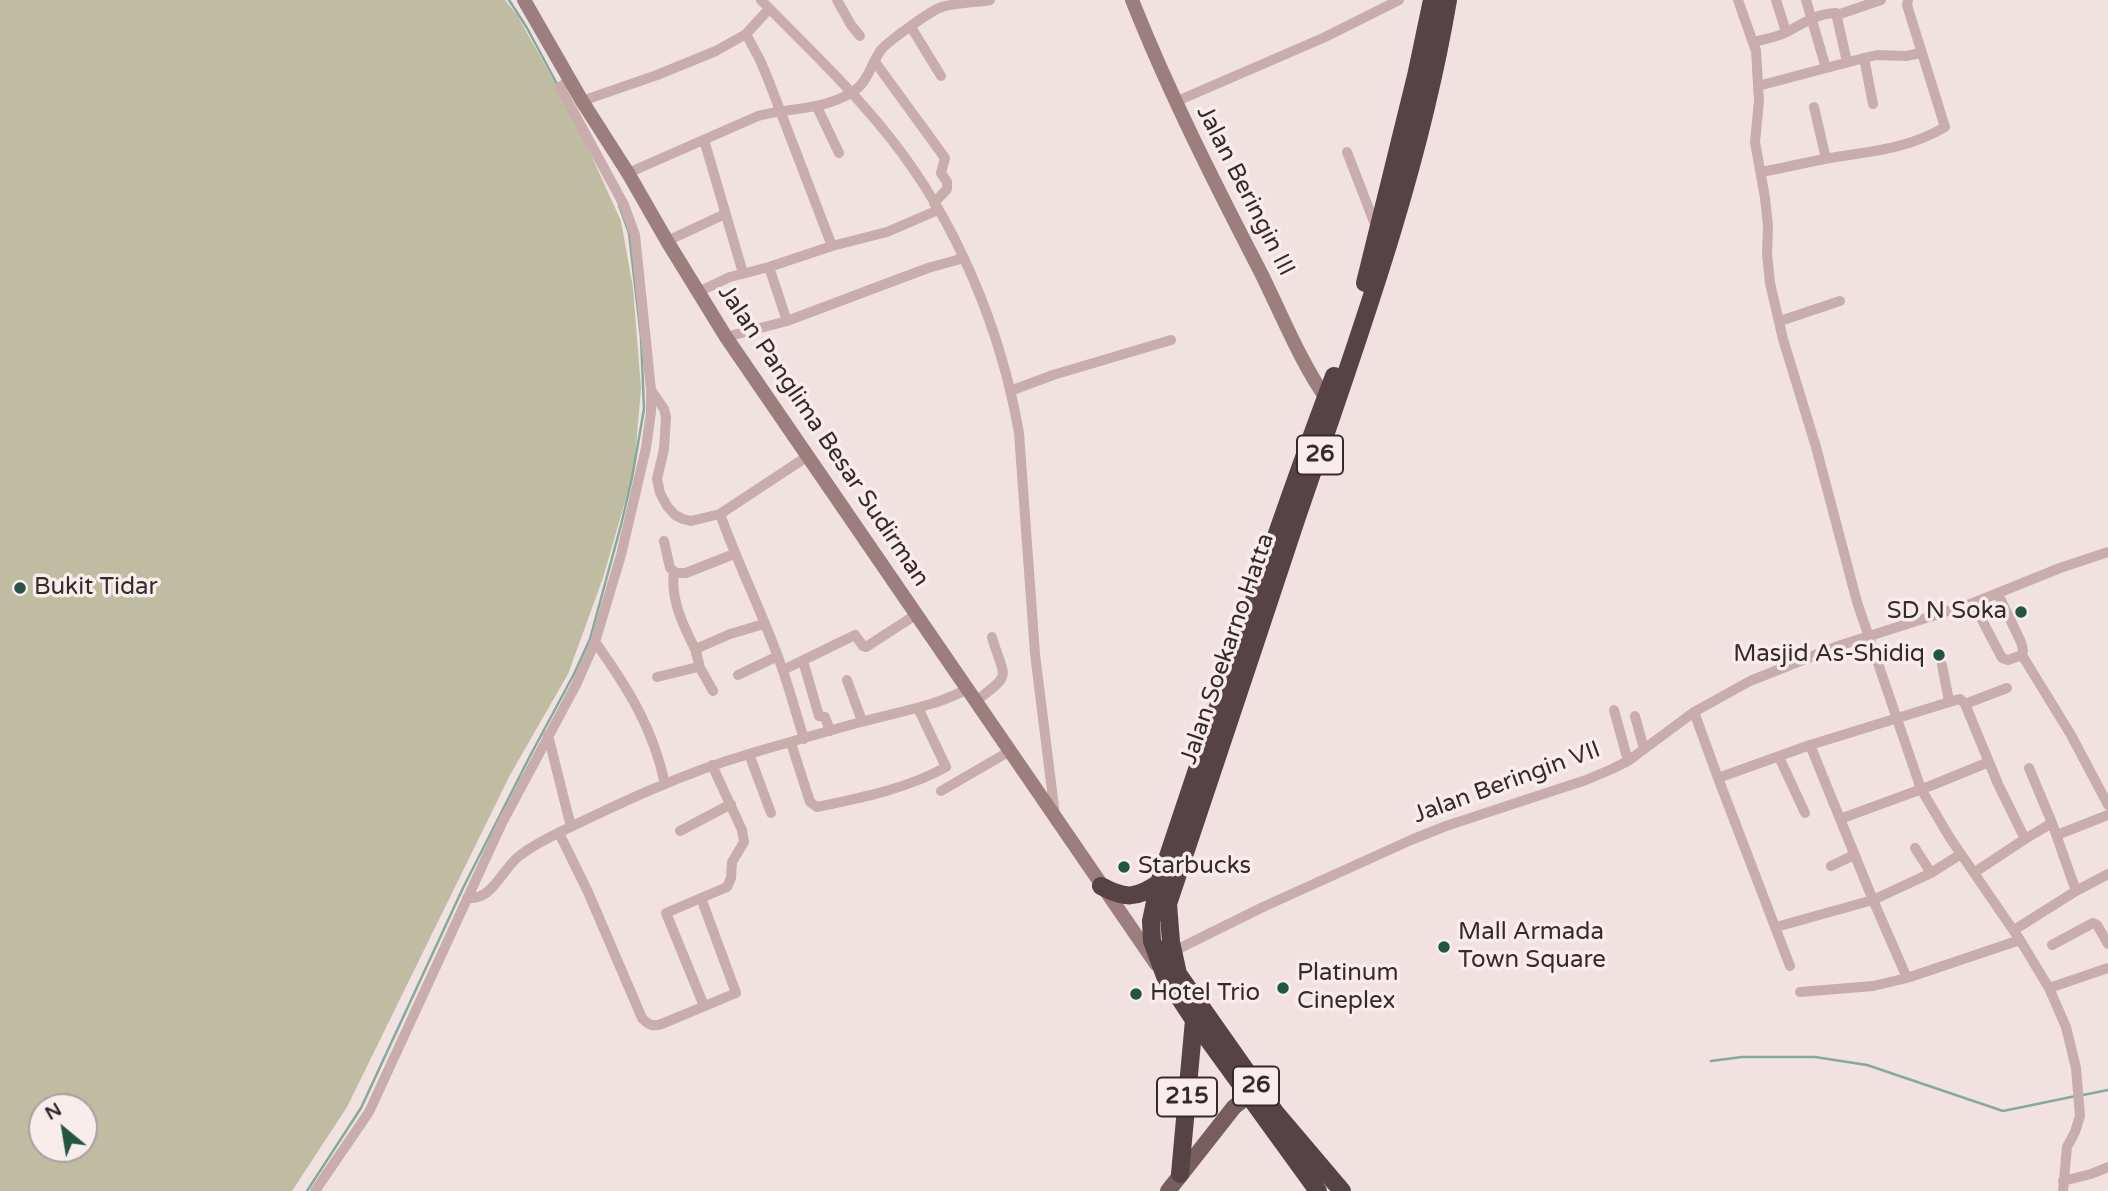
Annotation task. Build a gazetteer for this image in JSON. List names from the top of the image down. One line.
{"streets":{"highway":["26","Jalan Soekarno Hatta","215"],"main road":["Jalan Beringin III","Jalan Panglima Besar Sudirman"],"street":["Jalan Beringin VII"]},"crossings":[["Jalan Beringin III","Jalan Soekarno Hatta"],["26","Jalan Soekarno Hatta"],["26","Jalan Beringin VII"],["26","215"]],"places":["Bukit Tidar","SD N Soka","Masjid As-Shidiq","Starbucks","Mall Armada Town Square","Platinum Cineplex","Hotel Trio"],"north":"top left"}
